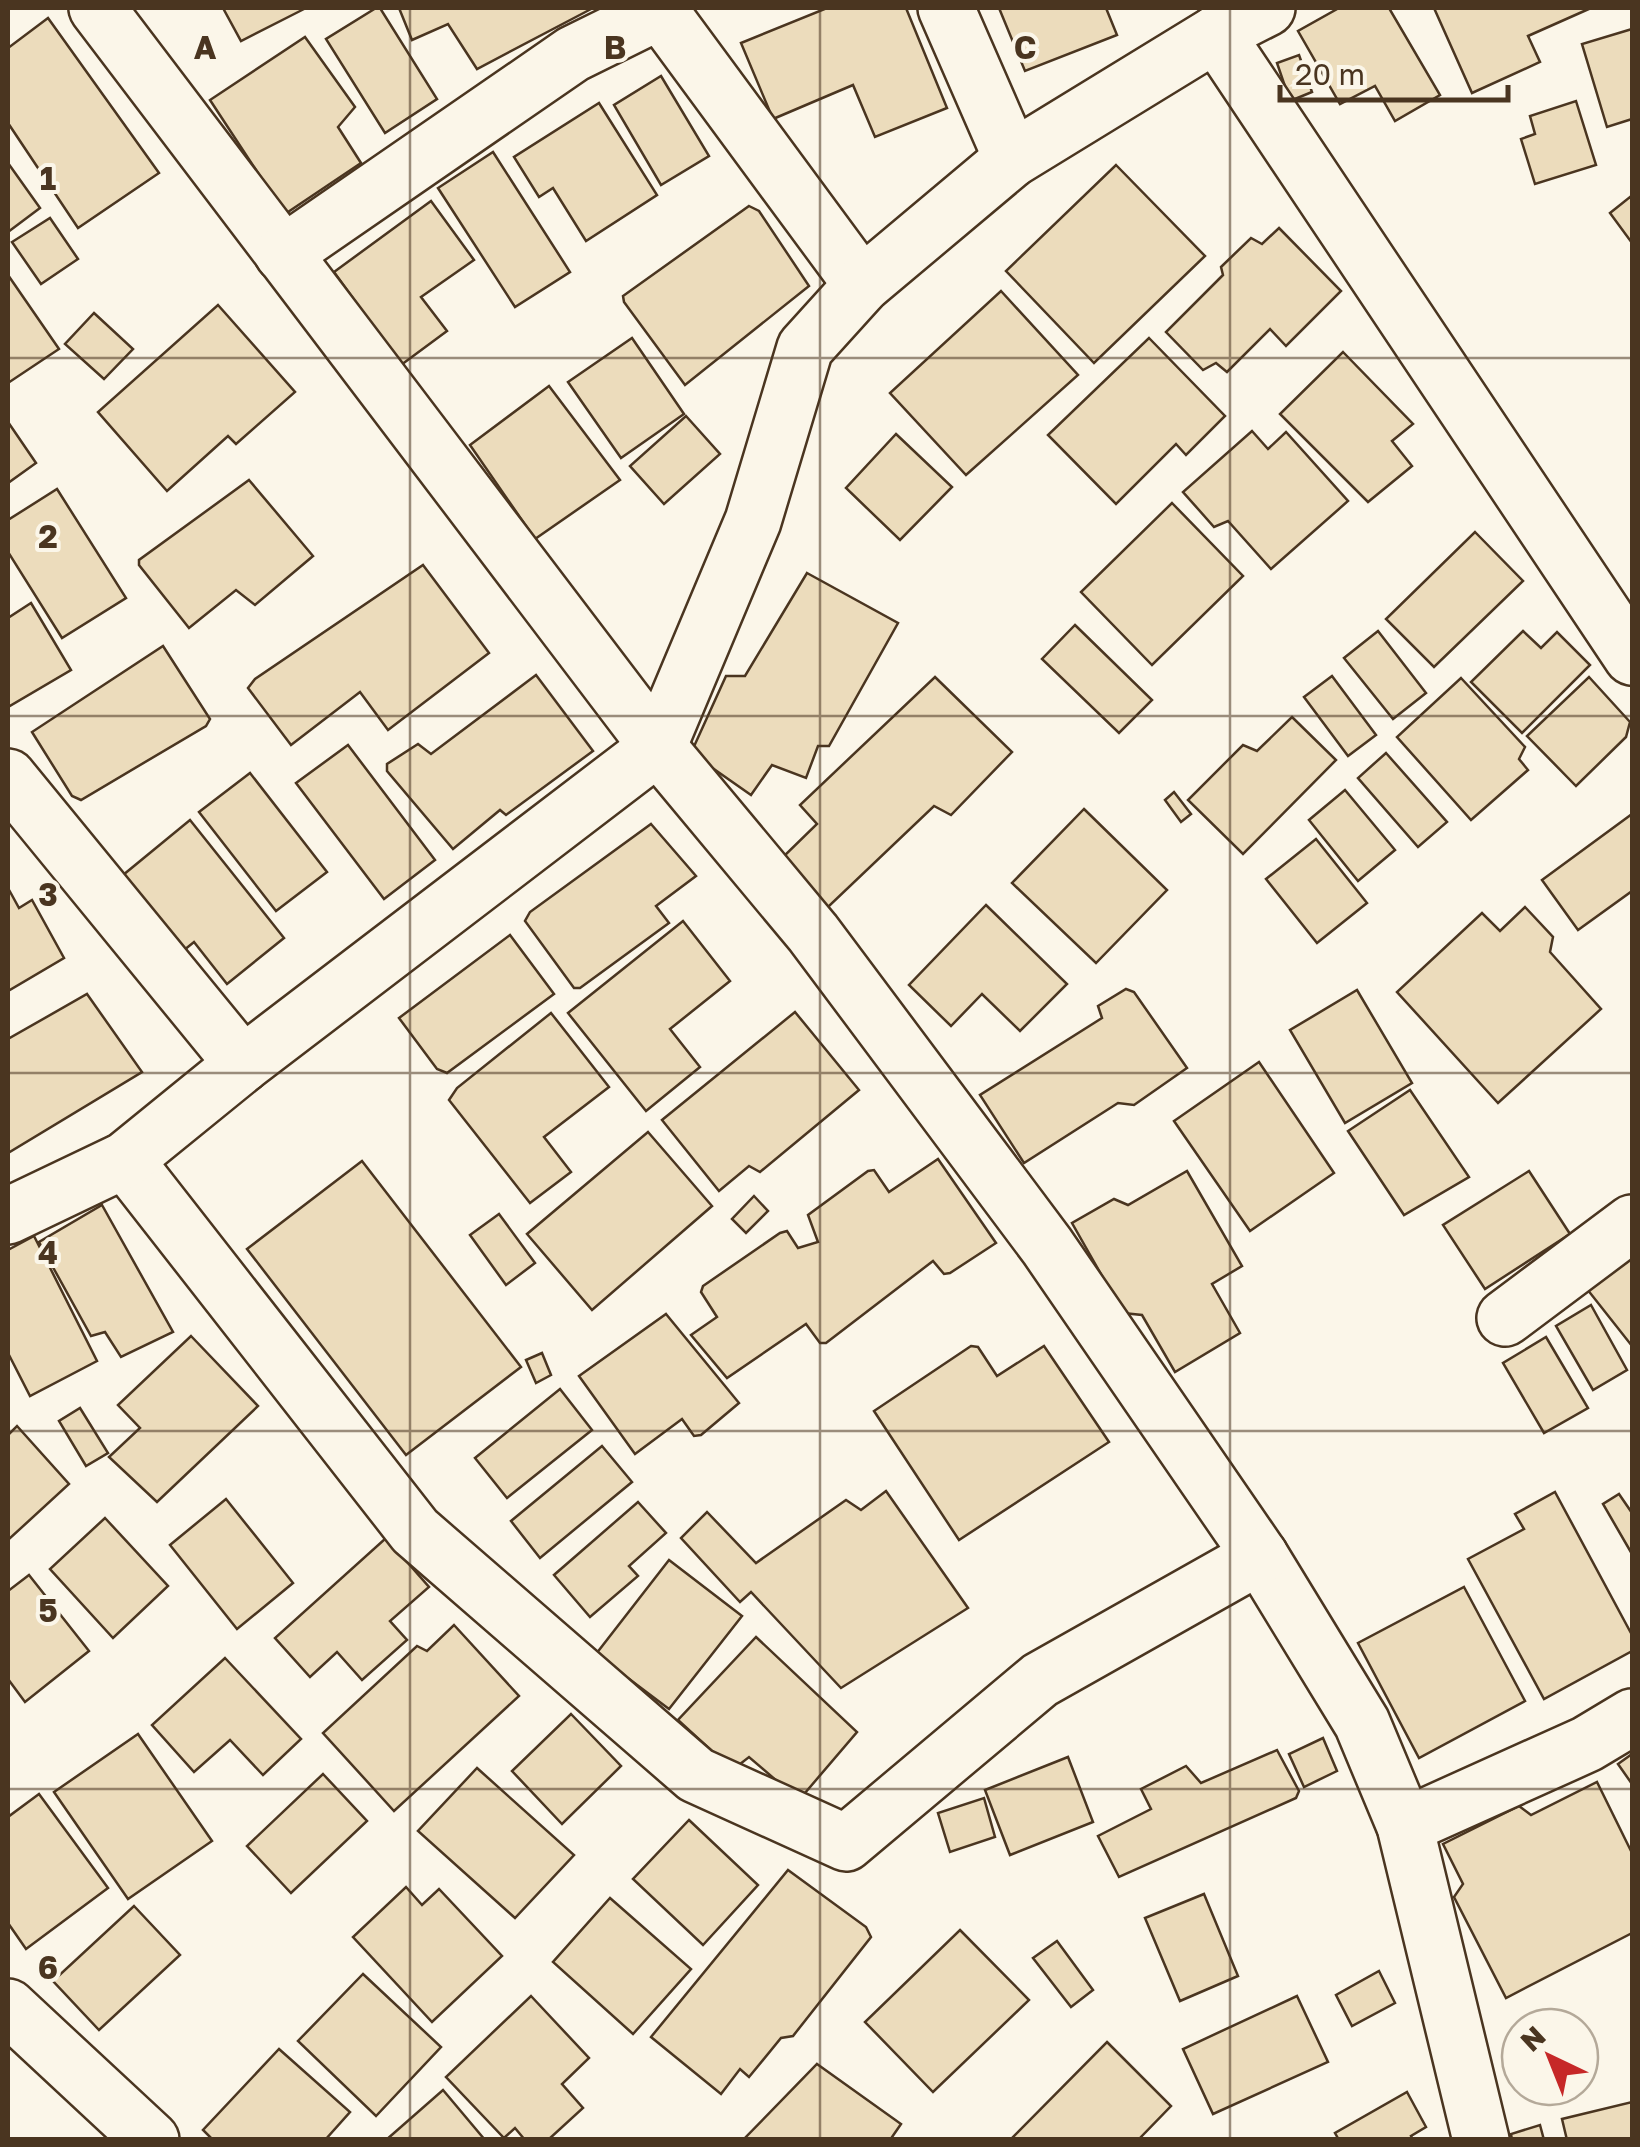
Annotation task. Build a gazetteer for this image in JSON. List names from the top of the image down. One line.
{"scale_bar":"20 m","north":"top left","grid":{"columns":["A","B","C"],"rows":["1","2","3","4","5","6"]}}
